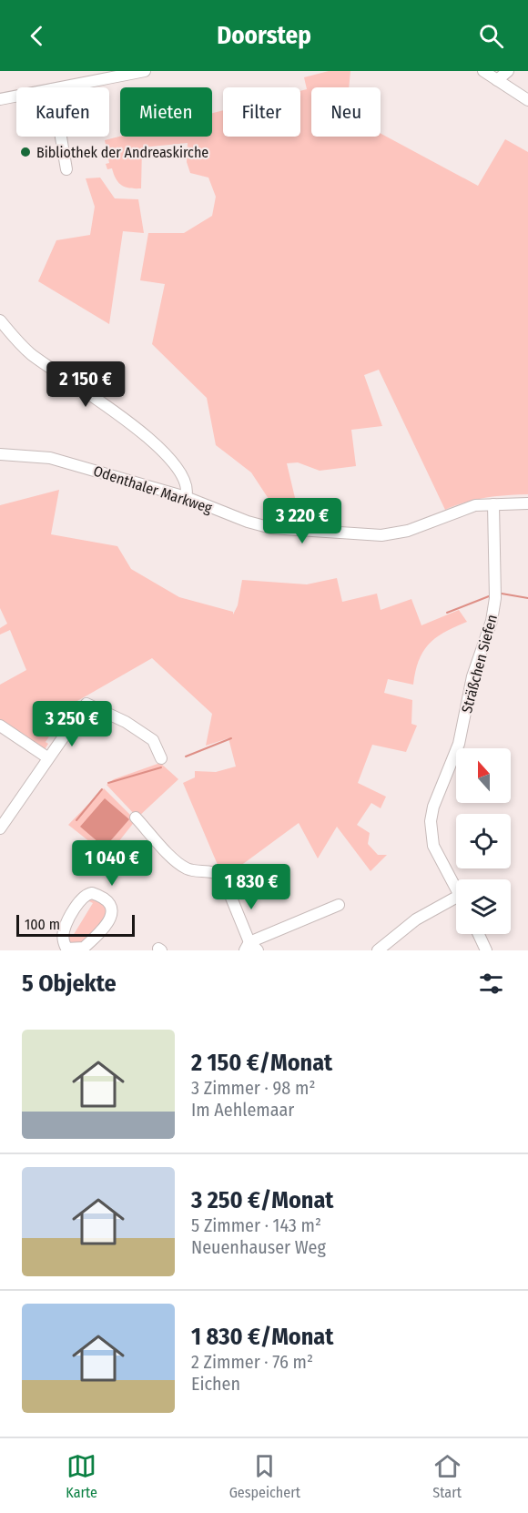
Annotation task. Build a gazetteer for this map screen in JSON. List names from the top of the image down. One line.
{"streets":{"street":["Odenthaler Markweg","Sträßchen Siefen"]},"crossings":[["Odenthaler Markweg","Sträßchen Siefen"]],"places":["Bibliothek der Andreaskirche"],"scale_bar":"100 m","north":"top","page":{"header":"Doorstep","chip":["Kaufen","Mieten","Filter","Neu"],"price":["2 150 €","3 220 €","3 250 €","1 040 €","1 830 €"],"scale":"100 m","heading":"5 Objekte","list":[{"name":"2 150 €/Monat","note":"3 Zimmer · 98 m² · Im Aehlemaar"},{"name":"3 250 €/Monat","note":"5 Zimmer · 143 m² · Neuenhauser Weg"},{"name":"1 830 €/Monat","note":"2 Zimmer · 76 m² · Eichen"}],"tabs":["Karte","Gespeichert","Start"]}}
